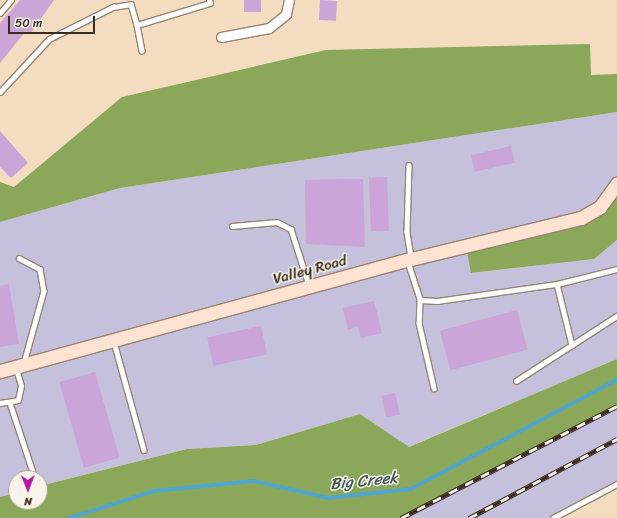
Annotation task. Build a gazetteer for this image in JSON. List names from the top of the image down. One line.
{"streets":{"street":["Valley Road"]},"water":["Big Creek"],"scale_bar":"50 m","north":"bottom"}
